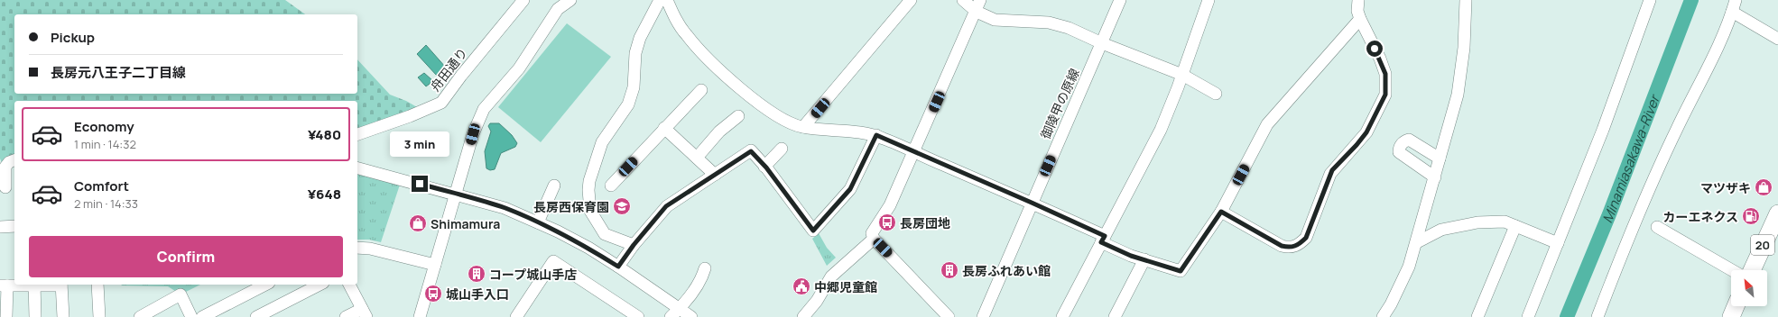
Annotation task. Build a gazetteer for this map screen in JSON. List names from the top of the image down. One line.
{"streets":{"highway":["20"],"street":["舟田通り","御陵甲の原線"]},"water":["Minamiasakawa-River"],"places":{"shop":["マツザキ","Shimamura"],"school or university":["長房西保育園"],"fuel station":["カーエネクス"],"bus stop":["長房団地","城山手入口"],"building":["長房ふれあい館","コープ城山手店"],"public building":["中郷児童館"]},"north":"top left","page":{"banner":["Pickup","長房元八王子二丁目線"],"list":[{"name":"Economy","note":"1 min · 14:32","value":"¥480"},{"name":"Comfort","note":"2 min · 14:33","value":"¥648"}],"bubble":"3 min","buttons":"Confirm"}}
